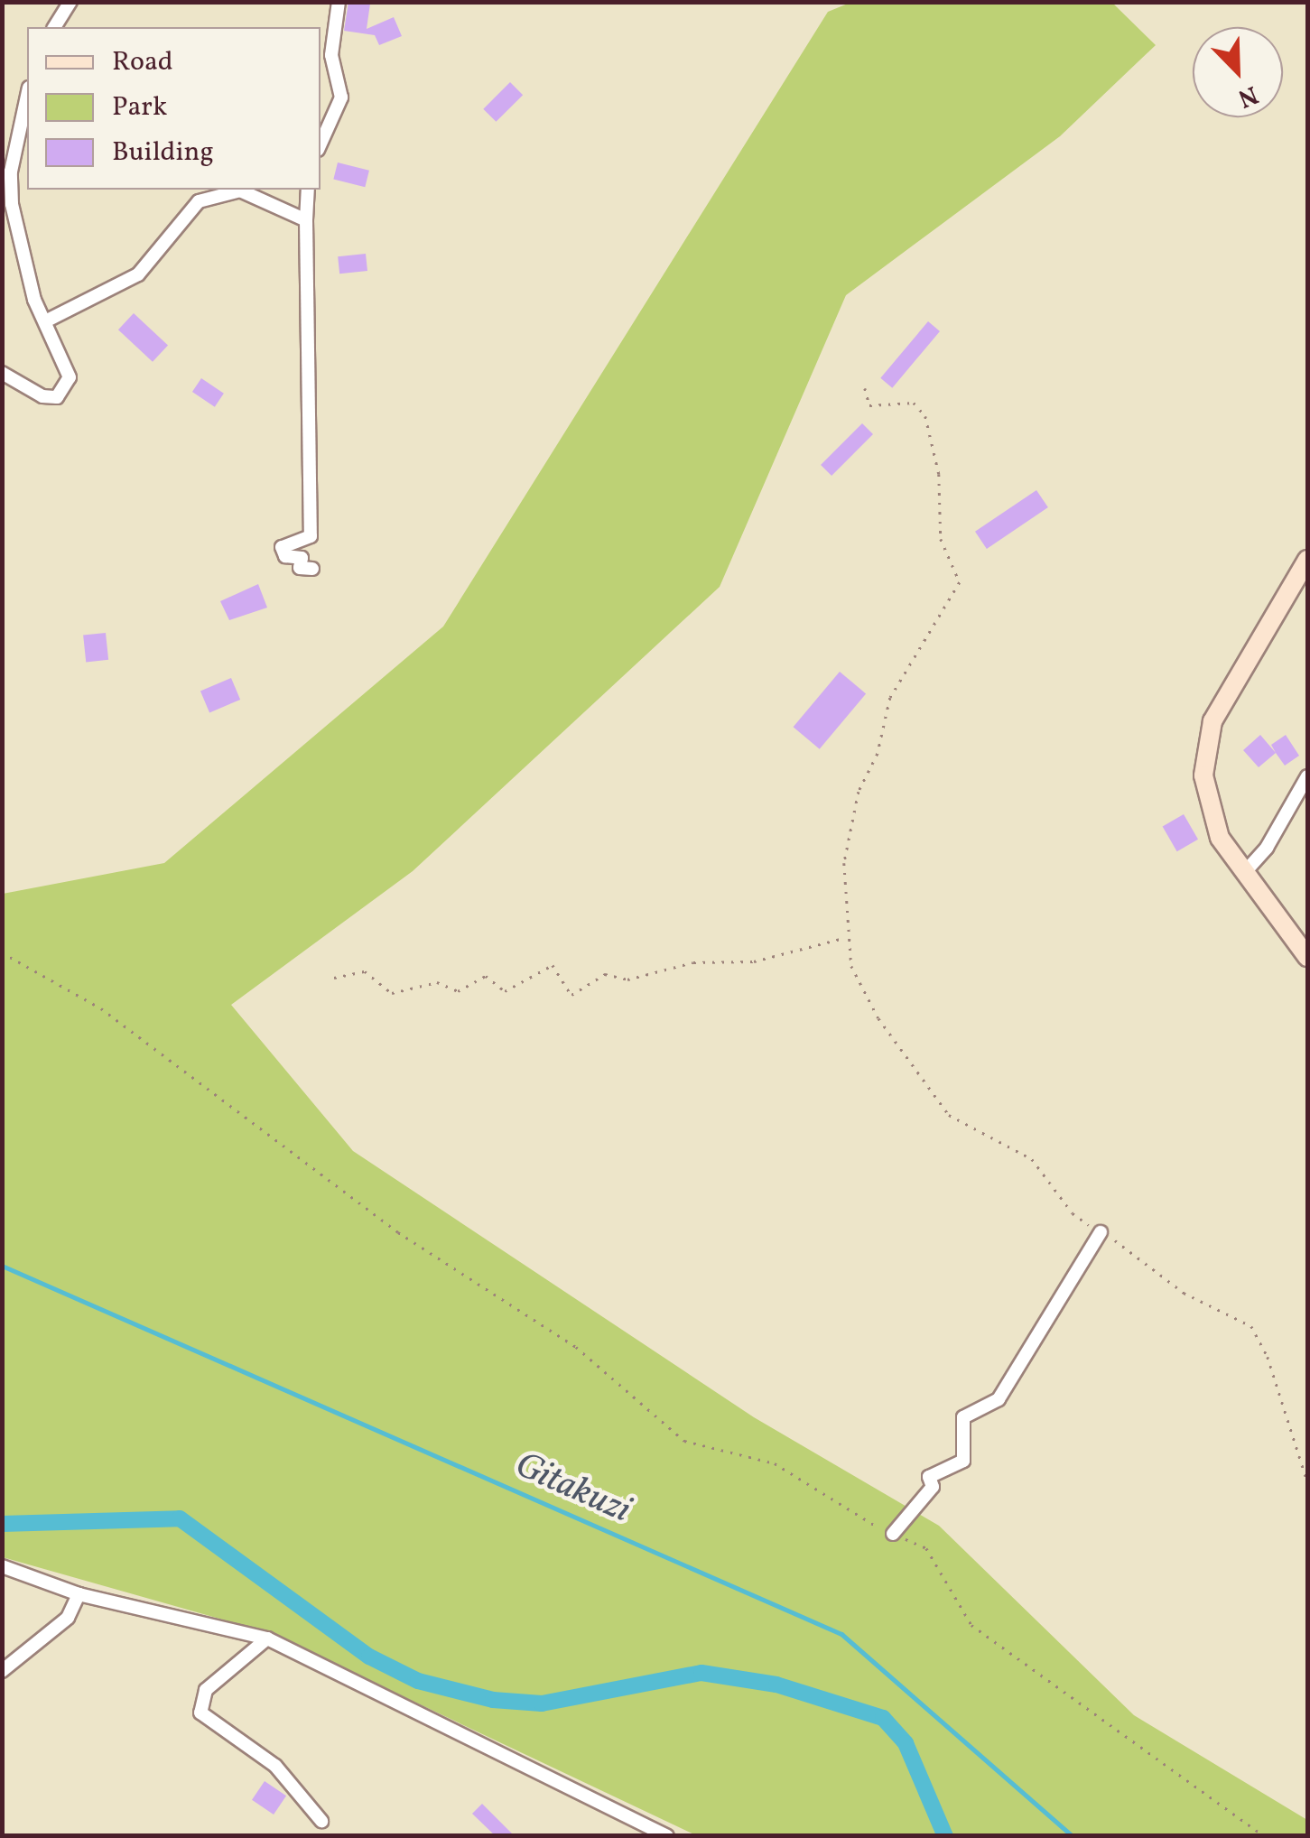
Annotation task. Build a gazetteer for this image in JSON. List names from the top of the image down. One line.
{"water":["Gitakuzi"],"legend":["Road","Park","Building"],"north":"bottom right"}
